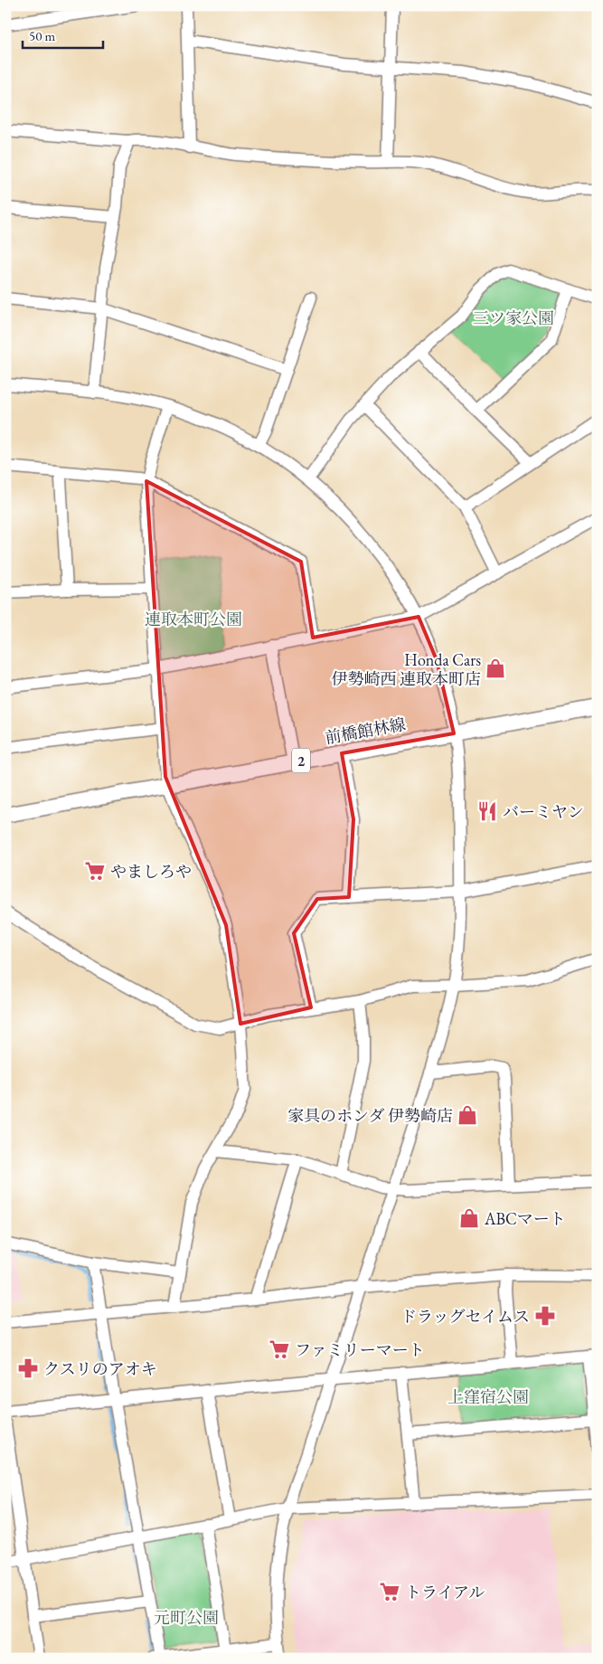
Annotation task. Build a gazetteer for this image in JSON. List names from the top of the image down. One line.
{"streets":{"main road":["前橋館林線","2"]},"parks":["三ツ家公園","連取本町公園","上窪宿公園","元町公園"],"places":{"shop":["Honda Cars 伊勢崎西 連取本町店","家具のホンダ 伊勢崎店","ABCマート"],"restaurant":["バーミヤン"],"supermarket":["やましろや","ファミリーマート","トライアル"],"pharmacy":["ドラッグセイムス","クスリのアオキ"]},"scale_bar":"50 m"}
